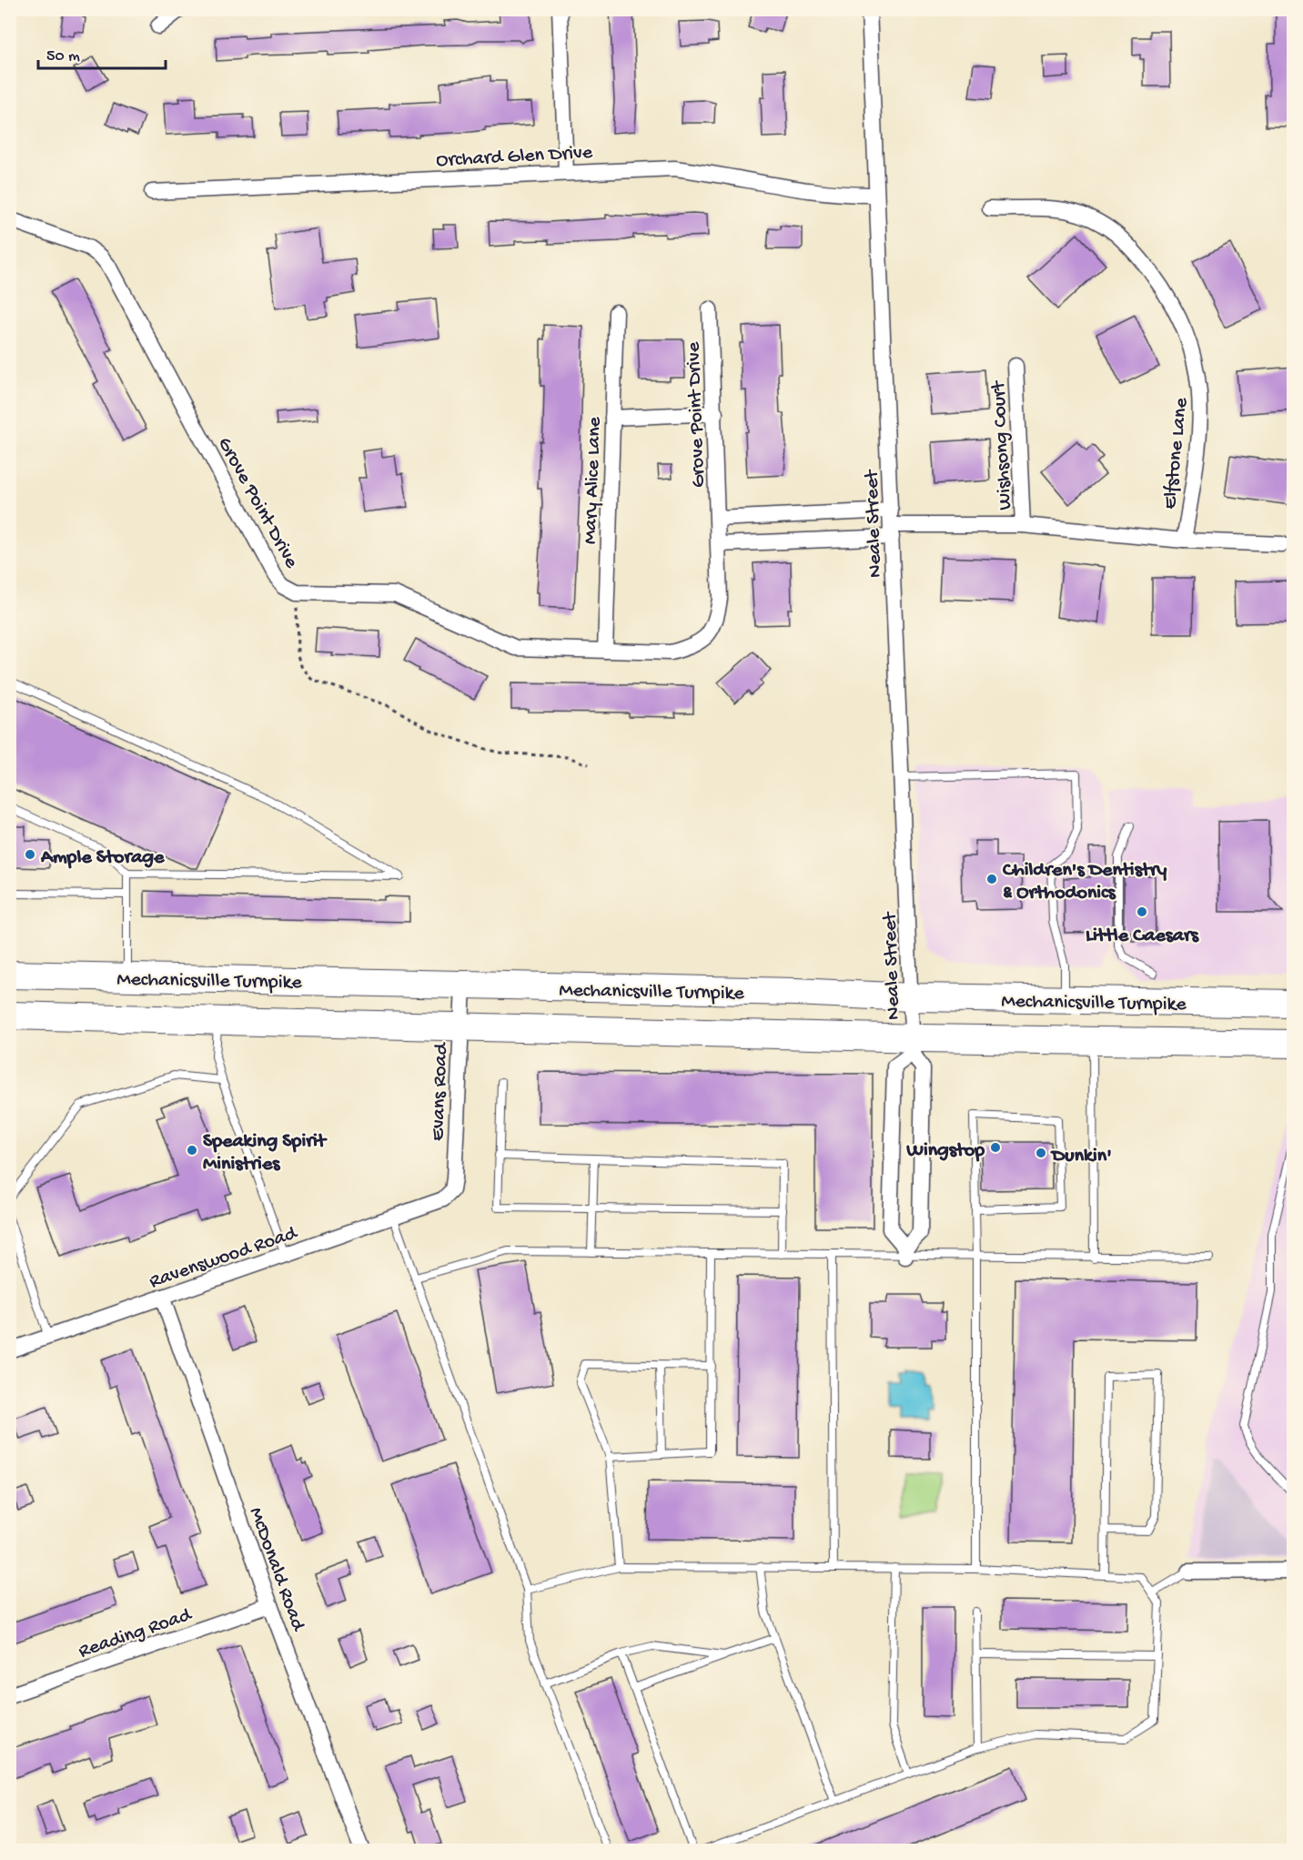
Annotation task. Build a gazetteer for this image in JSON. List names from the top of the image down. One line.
{"streets":{"highway":["Mechanicsville Turnpike"],"street":["Orchard Glen Drive","Grove Point Drive","Wishsong Court","Elfstone Lane","Mary Alice Lane","Neale Street","Evans Road","Ravenswood Road","McDonald Road","Reading Road"]},"crossings":[["Orchard Glen Drive","Neale Street"],["Grove Point Drive","Mary Alice Lane"],["Wishsong Court","Elfstone Lane"],["Elfstone Lane","Neale Street"],["Neale Street","Mechanicsville Turnpike"],["Mechanicsville Turnpike","Evans Road"],["Evans Road","Ravenswood Road"],["Ravenswood Road","McDonald Road"],["McDonald Road","Reading Road"]],"places":["Ample Storage","Children's Dentistry & Orthodonics","Little Caesars","Wingstop","Speaking Spirit Ministries","Dunkin'"],"scale_bar":"50 m"}
